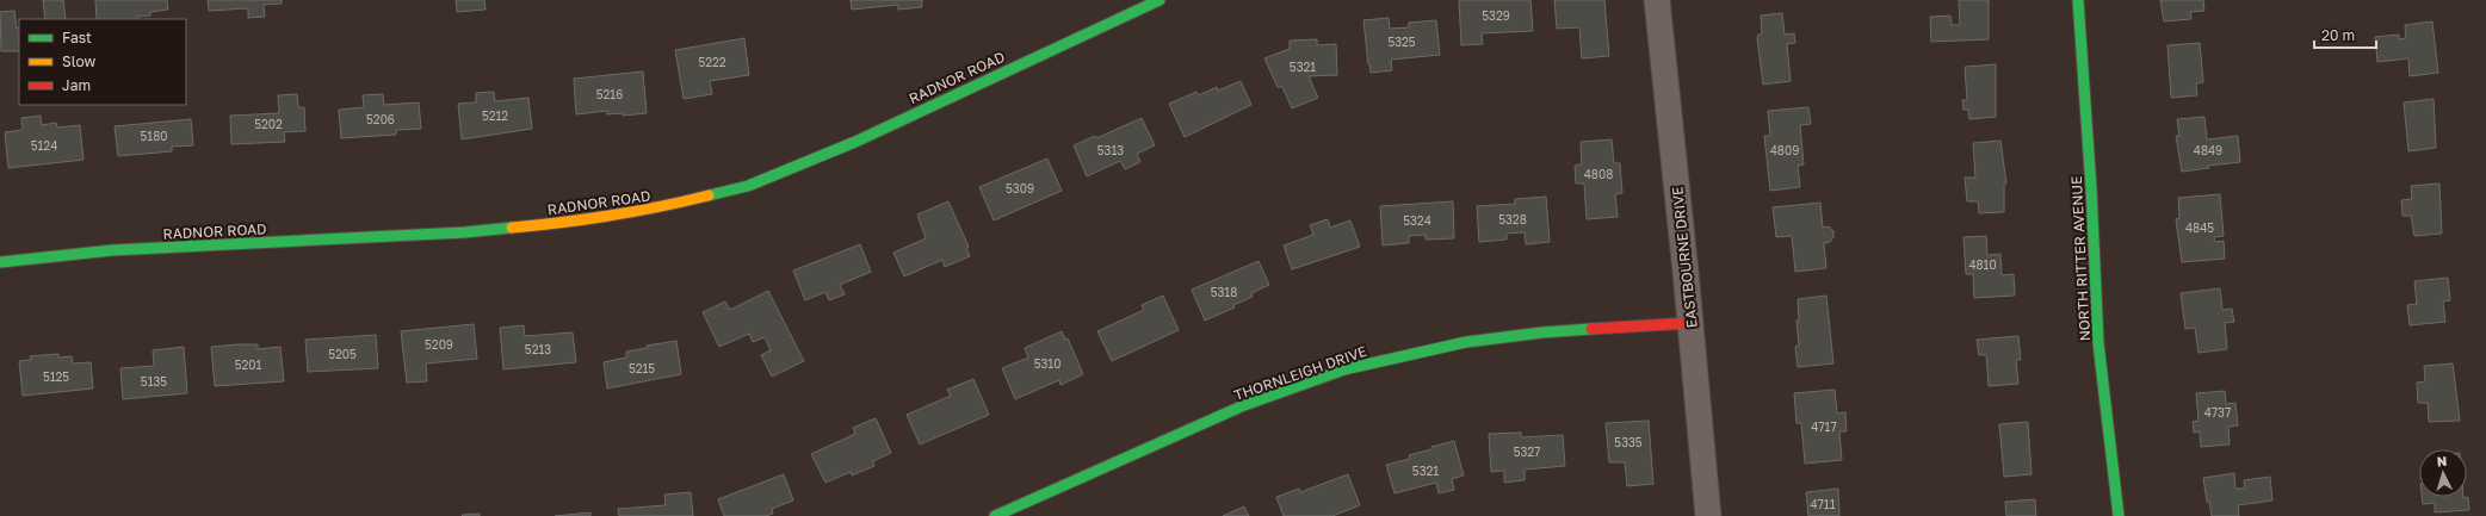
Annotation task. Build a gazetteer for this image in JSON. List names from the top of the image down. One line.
{"streets":{"street":["RADNOR ROAD","EASTBOURNE DRIVE","NORTH RITTER AVENUE","THORNLEIGH DRIVE"]},"crossings":[["EASTBOURNE DRIVE","THORNLEIGH DRIVE"]],"house_numbers":["5329","5325","5222","5321","5216","5212","5206","5202","5180","5124","5313","4809","4849","4808","5309","5328","5324","4845","4810","5318","5209","5213","5205","5310","5201","5215","5125","5135","4737","4717","5335","5327","5321","4711"],"legend":["Fast","Slow","Jam"],"scale_bar":"20 m","north":"top"}
